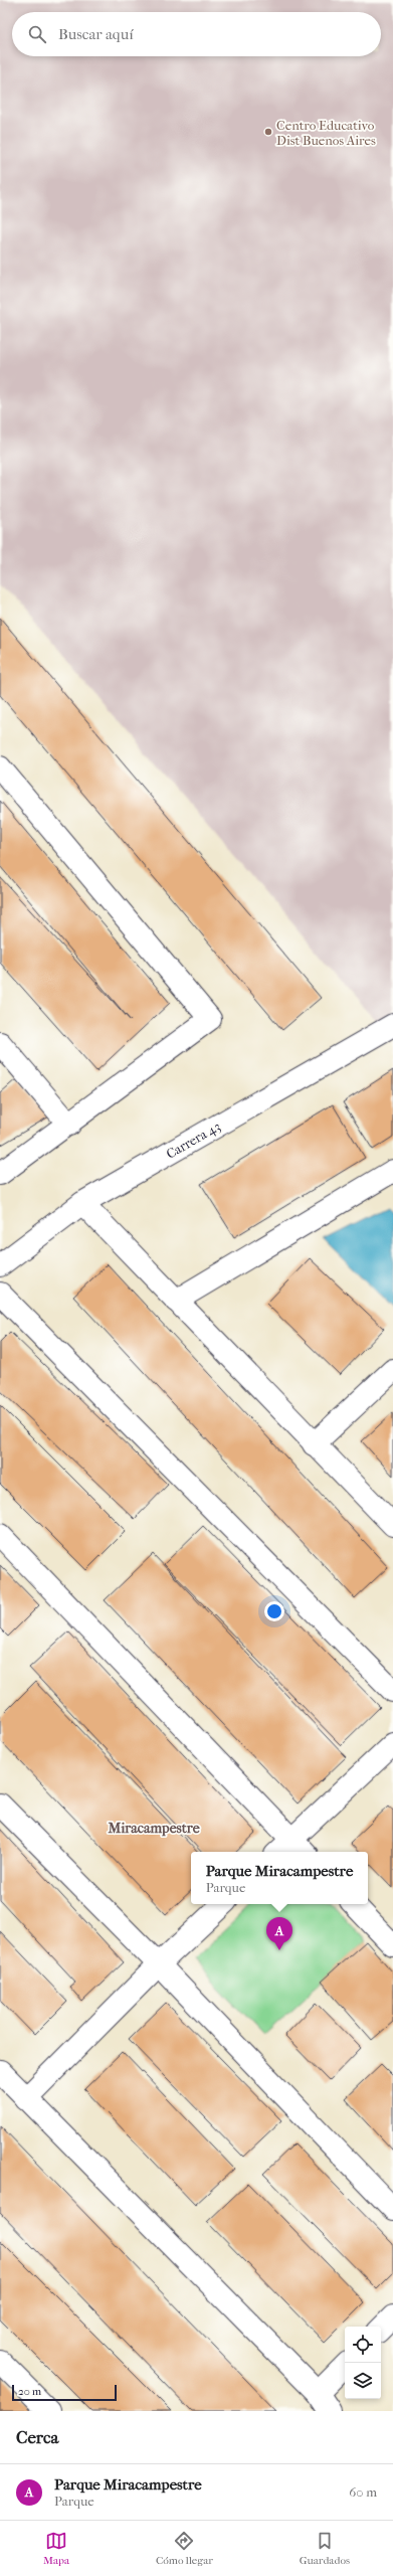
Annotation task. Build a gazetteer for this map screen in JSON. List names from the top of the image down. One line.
{"streets":{"street":["Carrera 43"]},"districts":["Miracampestre"],"places":["Centro Educativo Dist Buenos Aires"],"scale_bar":"20 m","page":{"search":"Buscar aquí","popup":["Parque Miracampestre","Parque"],"pins":"A","scale":"20 m","heading":"Cerca","list":[{"mark":"A","name":"Parque Miracampestre","note":"Parque","value":"60 m"}],"nav":["Mapa","Cómo llegar","Guardados"]}}
